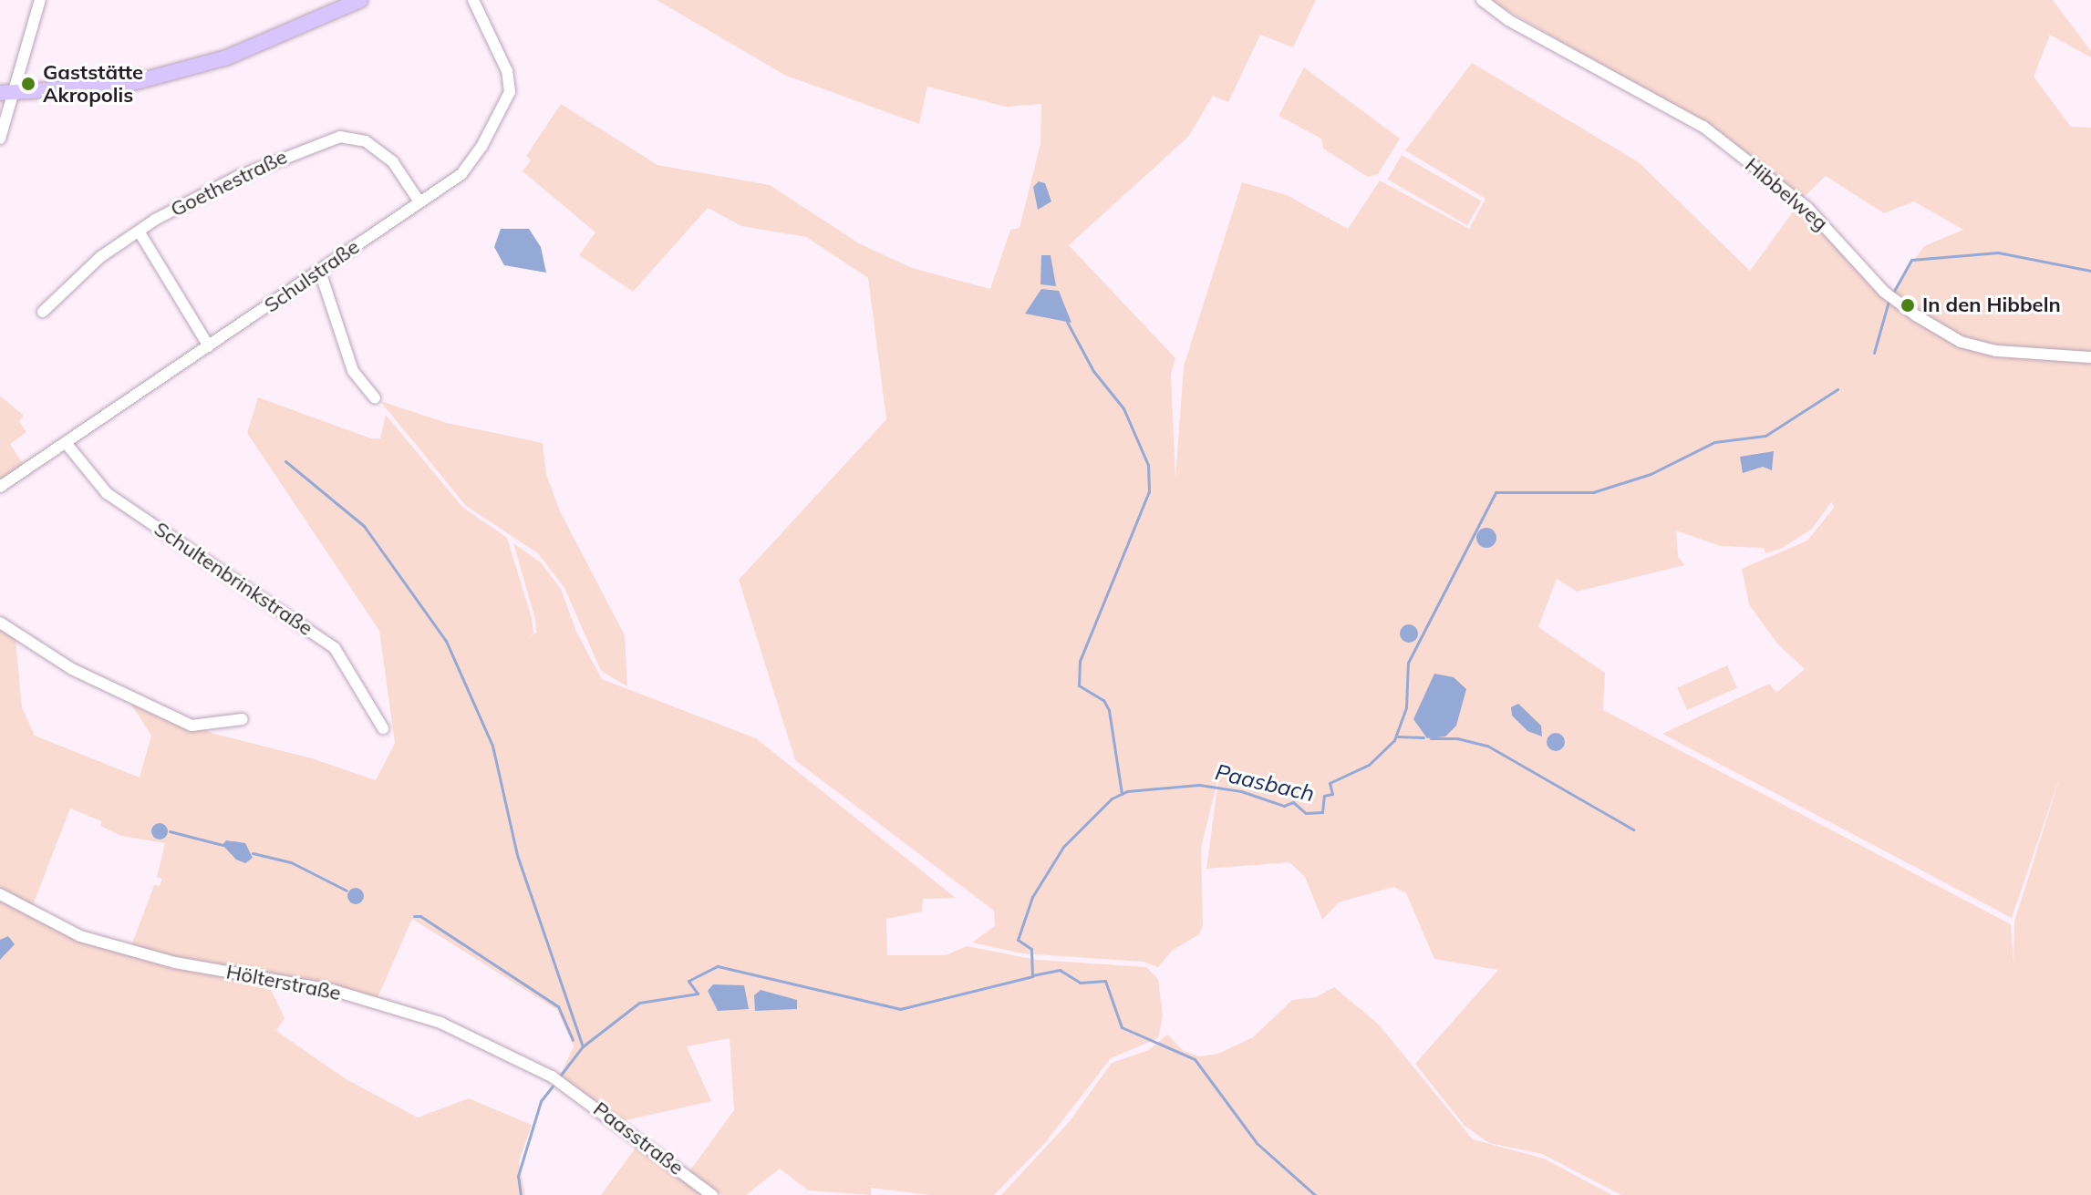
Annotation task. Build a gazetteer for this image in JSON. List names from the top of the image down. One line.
{"streets":{"street":["Goethestraße","Hibbelweg","Schulstraße","Schultenbrinkstraße","Hölterstraße","Paasstraße"]},"crossings":[["Goethestraße","Schulstraße"],["Schulstraße","Schultenbrinkstraße"],["Hölterstraße","Paasstraße"]],"water":["Paasbach"],"places":["Gaststätte Akropolis","In den Hibbeln"]}
